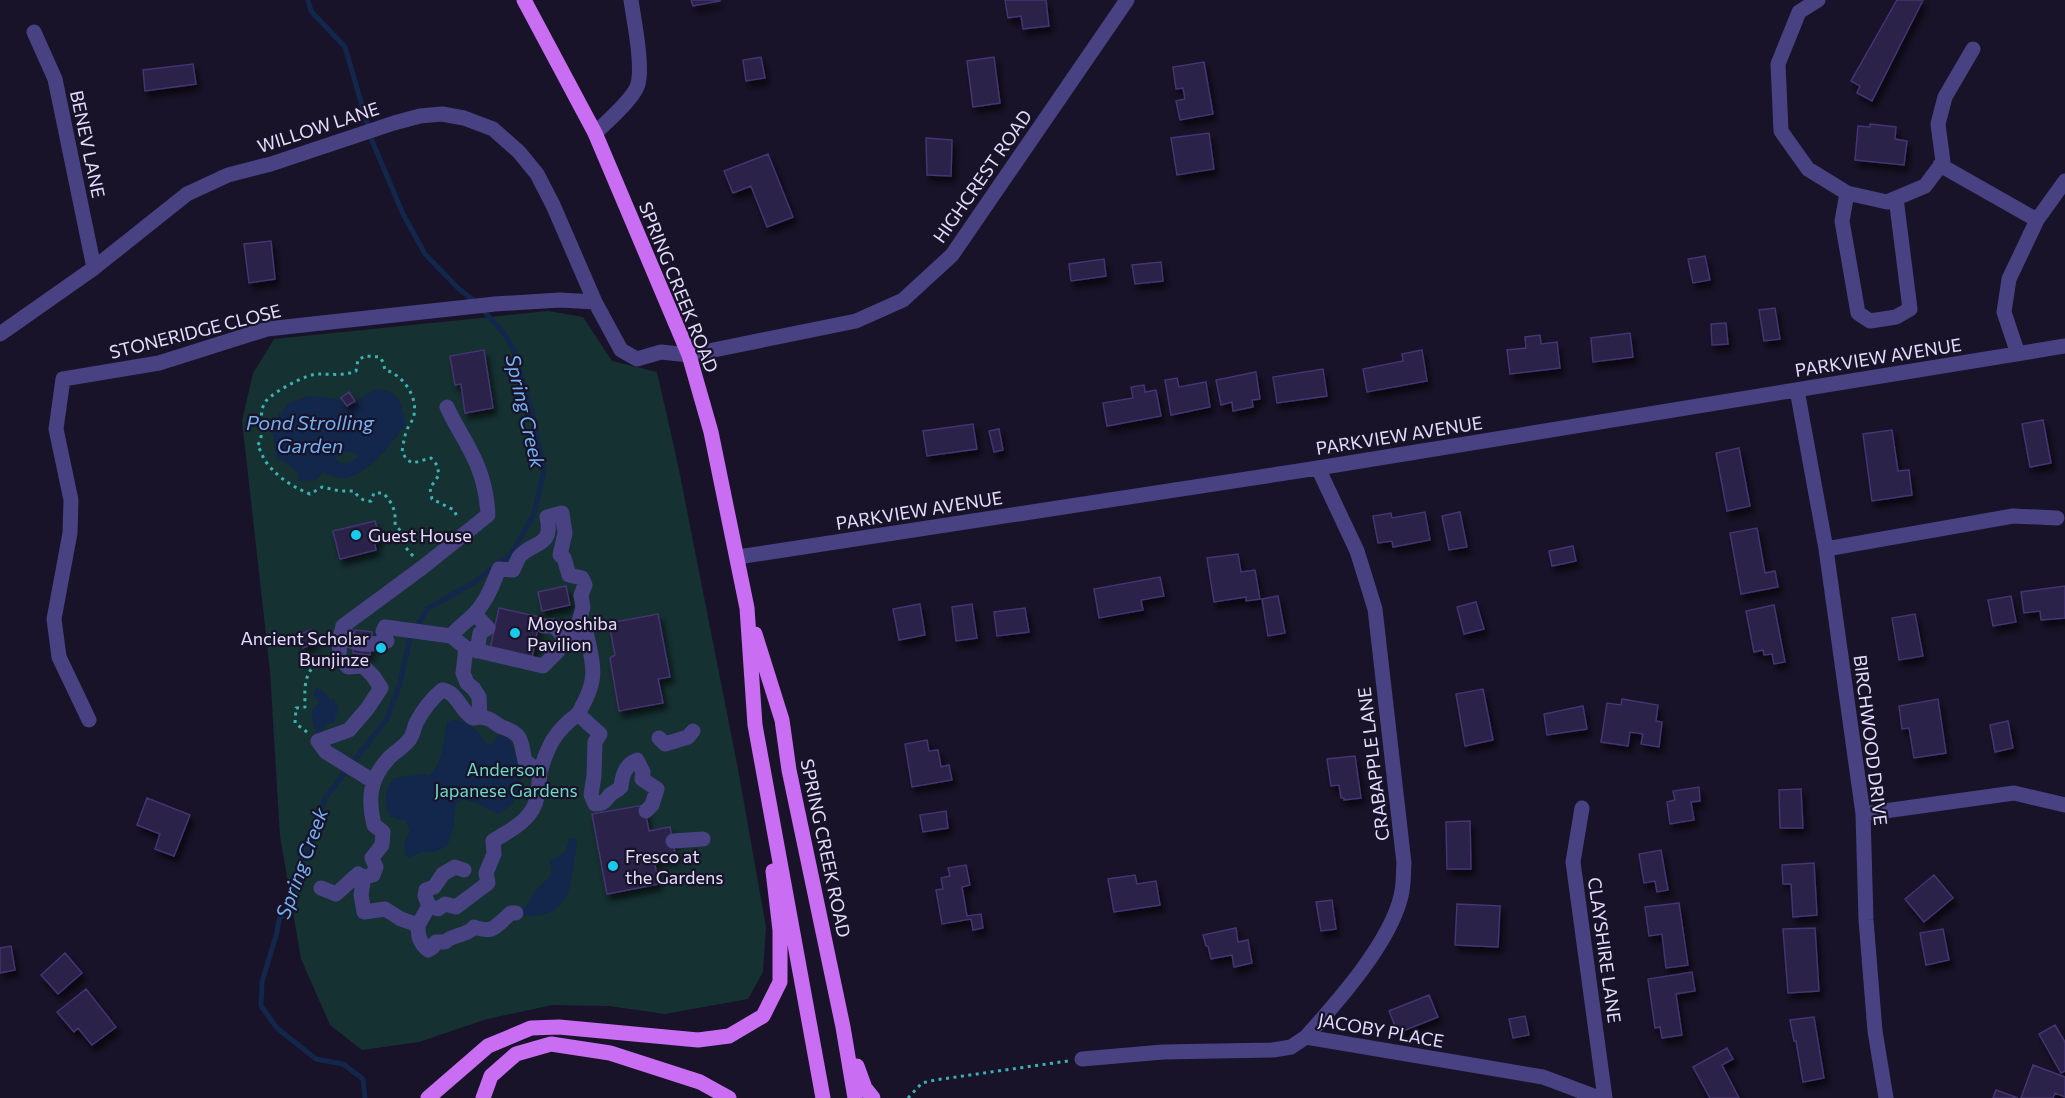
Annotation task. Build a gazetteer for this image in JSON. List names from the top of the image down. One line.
{"streets":{"main road":["SPRING CREEK ROAD"],"street":["WILLOW LANE","BENEV LANE","HIGHCREST ROAD","STONERIDGE CLOSE","PARKVIEW AVENUE","BIRCHWOOD DRIVE","CRABAPPLE LANE","CLAYSHIRE LANE","JACOBY PLACE"]},"crossings":[["WILLOW LANE","BENEV LANE"],["WILLOW LANE","STONERIDGE CLOSE"],["HIGHCREST ROAD","SPRING CREEK ROAD"],["SPRING CREEK ROAD","PARKVIEW AVENUE"],["PARKVIEW AVENUE","BIRCHWOOD DRIVE"],["PARKVIEW AVENUE","CRABAPPLE LANE"],["CRABAPPLE LANE","JACOBY PLACE"]],"water":["Spring Creek","Pond Strolling Garden"],"parks":["Anderson Japanese Gardens"],"places":["Guest House","Moyoshiba Pavilion","Ancient Scholar Bunjinze","Fresco at the Gardens"]}
